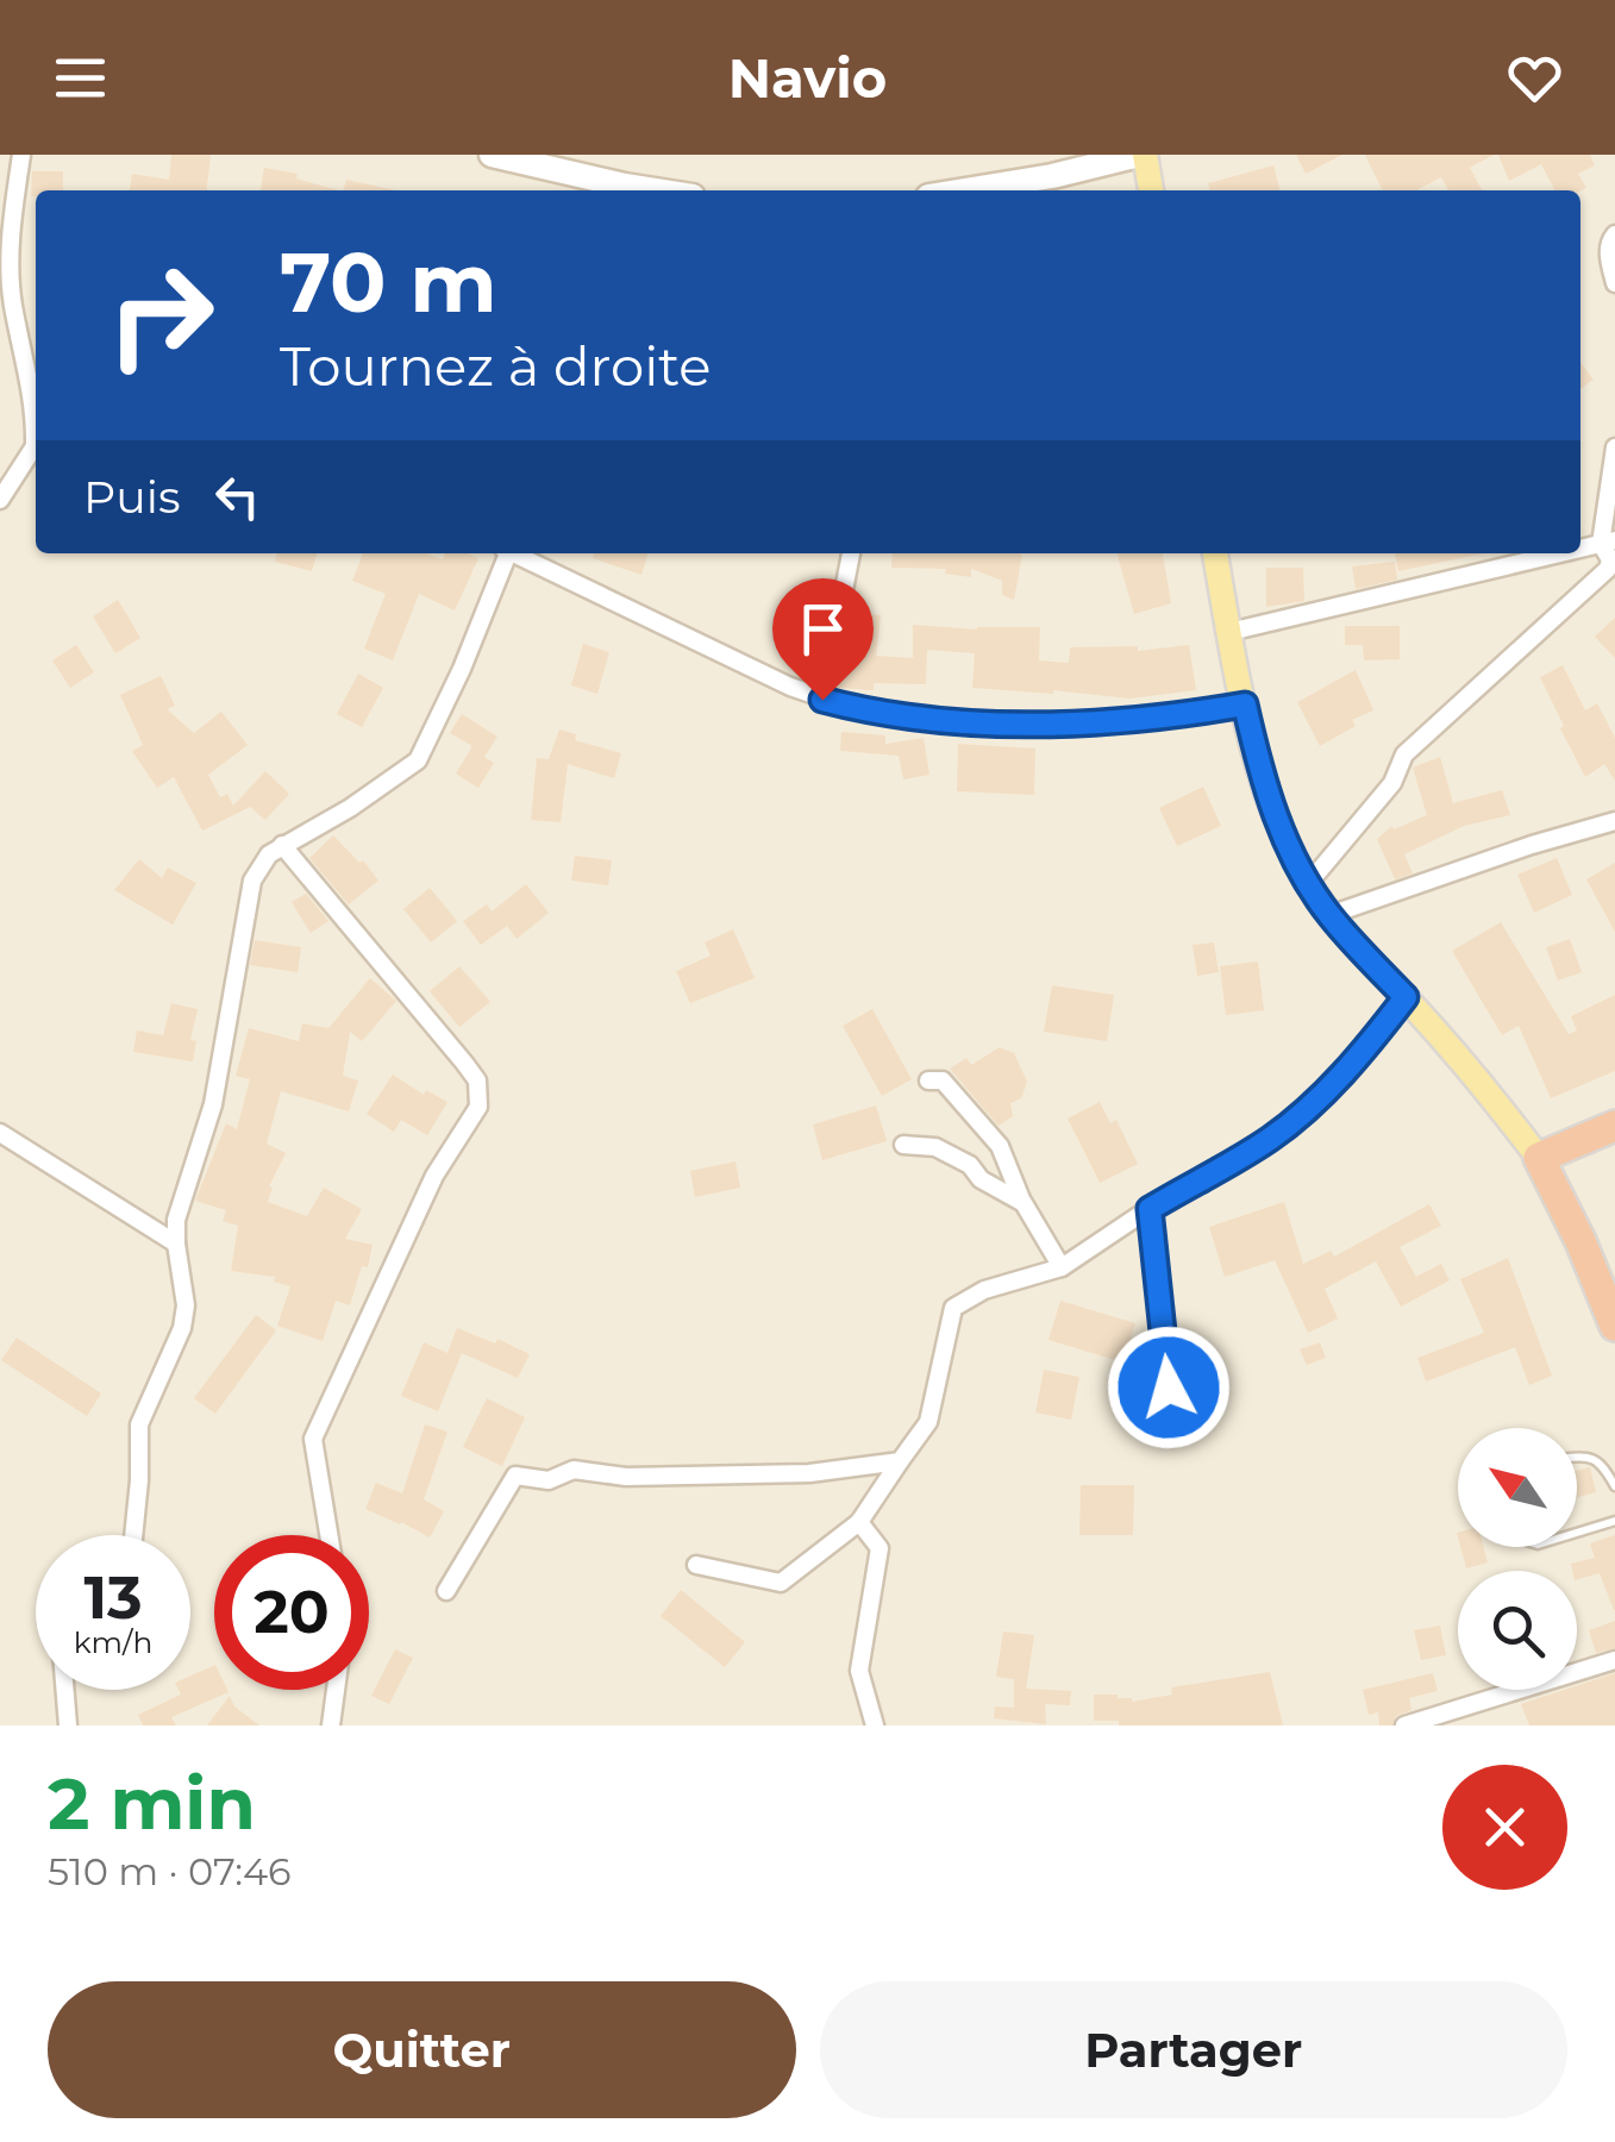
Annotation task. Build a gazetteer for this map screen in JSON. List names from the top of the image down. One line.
{"north":"top left","page":{"header":"Navio","turn":["70 m","Tournez à droite"],"then":"Puis","speed":"13 km/h","limit":"20","heading":["2 min","510 m · 07:46"],"buttons":["Quitter","Partager"]}}
